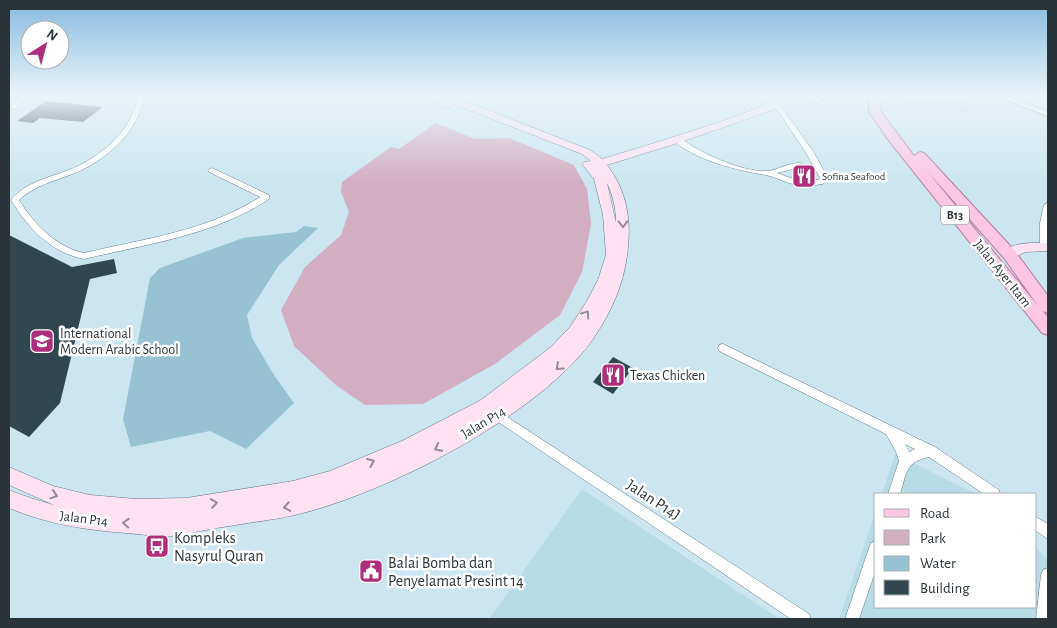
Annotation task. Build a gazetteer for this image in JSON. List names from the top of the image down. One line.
{"streets":{"main road":["B13","Jalan Ayer Itam","Jalan P14"],"street":["Jalan P14J"]},"crossings":[["Jalan P14","Jalan P14J"]],"places":{"restaurant":["Sofina Seafood","Texas Chicken"],"school or university":["International Modern Arabic School"],"bus stop":["Kompleks Nasyrul Quran"],"public building":["Balai Bomba dan Penyelamat Presint 14"]},"legend":["Road","Park","Water","Building"],"north":"top right"}
